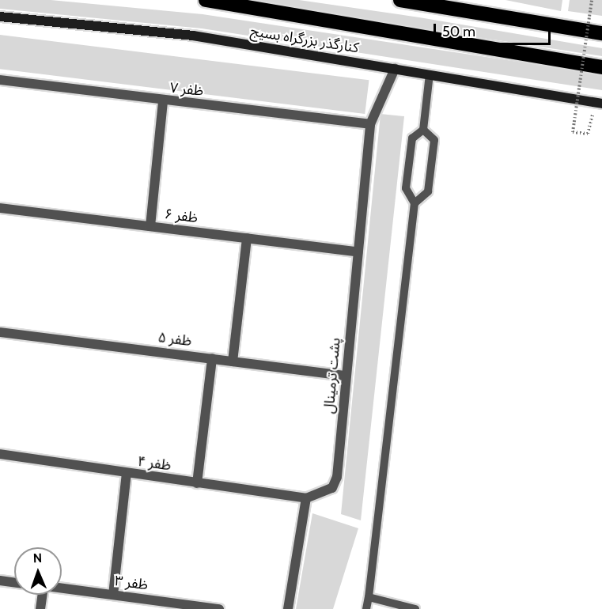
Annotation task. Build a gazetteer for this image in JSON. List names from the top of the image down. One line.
{"streets":{"street":["کنارگذر بزرگراه بسیج","ظفر ۷","ظفر ۶","ظفر ۵","پشت ترمینال","ظفر ۴","ظفر ۳"]},"crossings":[["کنارگذر بزرگراه بسیج","پشت ترمینال"],["ظفر ۷","پشت ترمینال"],["ظفر ۶","پشت ترمینال"],["ظفر ۵","پشت ترمینال"],["پشت ترمینال","ظفر ۴"]],"scale_bar":"50 m","north":"top"}
